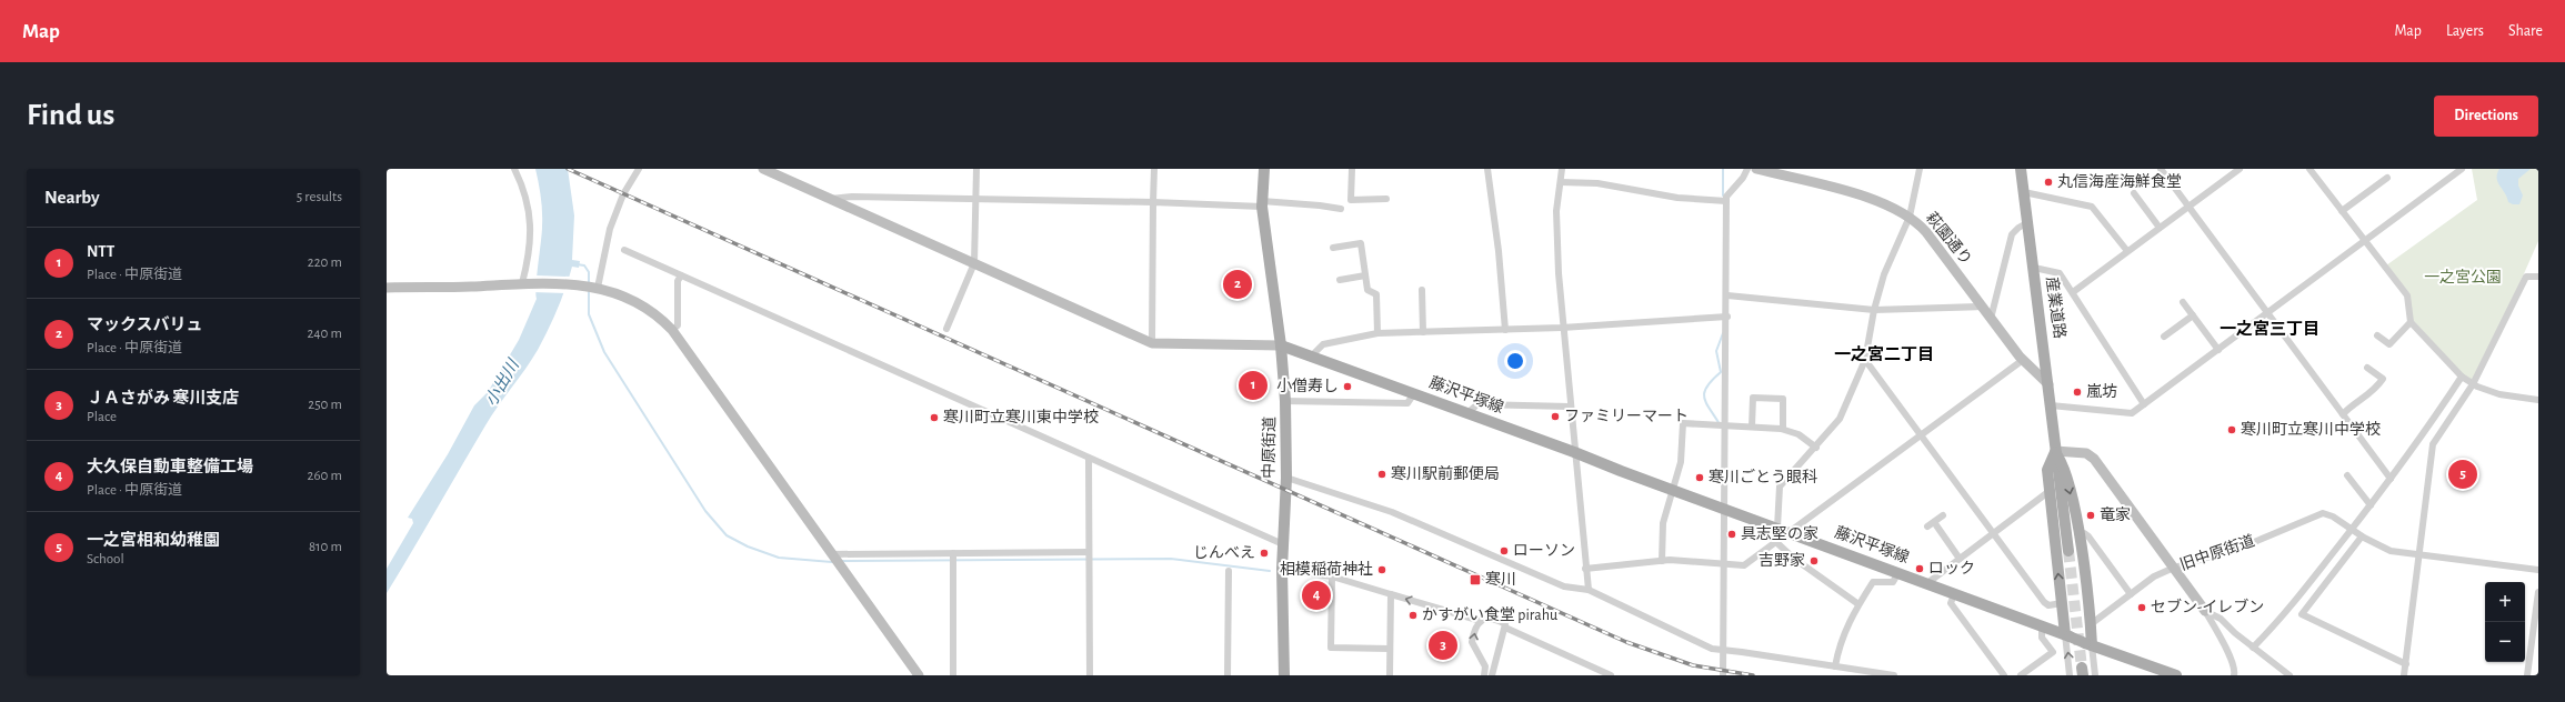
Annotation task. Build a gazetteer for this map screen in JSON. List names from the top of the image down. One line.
{"streets":{"main road":["産業道路","藤沢平塚線","中原街道"],"street":["萩園通り","旧中原街道"]},"crossings":[["萩園通り","産業道路"],["藤沢平塚線","中原街道"]],"districts":["一之宮三丁目","一之宮二丁目"],"water":["小出川"],"parks":["一之宮公園"],"places":{"other":["丸信海産海鮮食堂","小僧寿し","嵐坊","ファミリーマート","寒川町立寒川東中学校","寒川町立寒川中学校","寒川駅前郵便局","寒川ごとう眼科","竜家","具志堅の家","ローソン","じんべえ","吉野家","ロック","相模稲荷神社","セブン-イレブン","かすがい食堂 pirahu"],"transit":["寒川"]},"page":{"header":"Map","nav":["Map","Layers","Share"],"buttons":"Directions","title":"Find us","heading":["Nearby","5 results"],"list":[{"mark":"1","name":"NTT","note":"Place · 中原街道","value":"220 m"},{"mark":"2","name":"マックスバリュ","note":"Place · 中原街道","value":"240 m"},{"mark":"3","name":"ＪＡさがみ 寒川支店","note":"Place","value":"250 m"},{"mark":"4","name":"大久保自動車整備工場","note":"Place · 中原街道","value":"260 m"},{"mark":"5","name":"一之宮相和幼稚園","note":"School","value":"810 m"}],"pins":["2","1","5","4","3"],"map_buttons":["+","−"]}}
